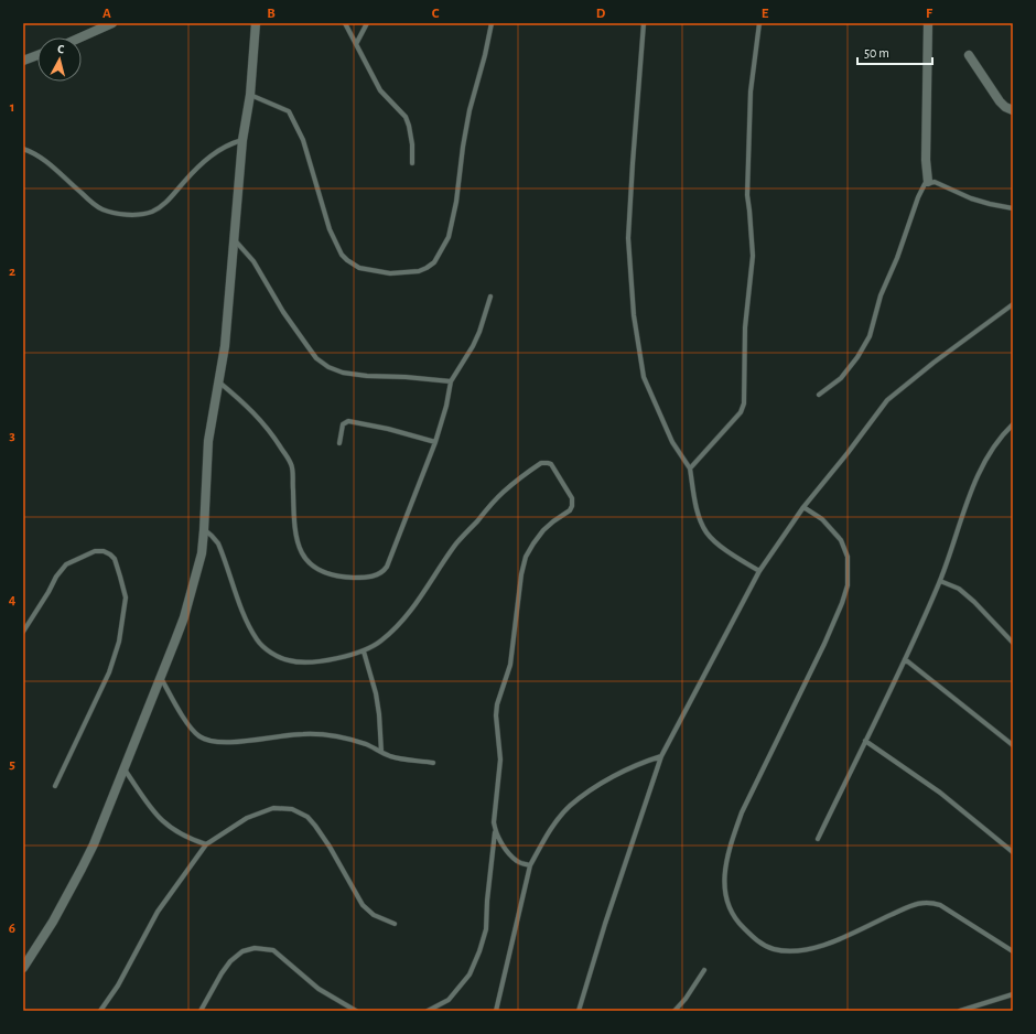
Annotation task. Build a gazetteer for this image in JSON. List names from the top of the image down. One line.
{"scale_bar":"50 m","north":"top","grid":{"columns":["A","B","C","D","E","F"],"rows":["1","2","3","4","5","6"]}}
